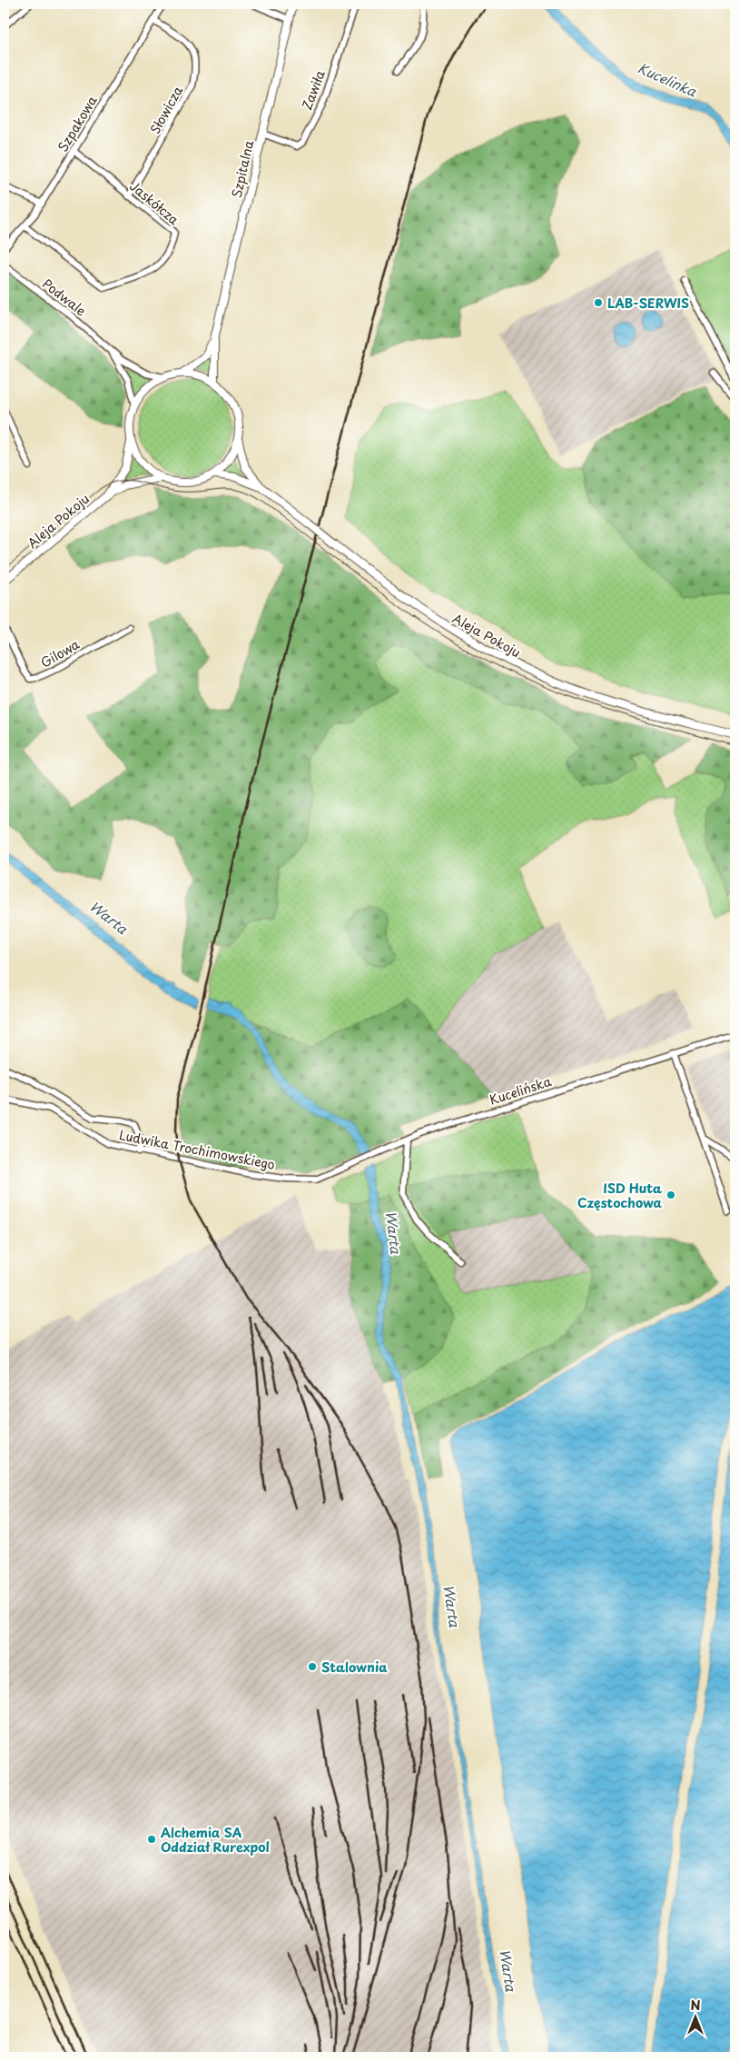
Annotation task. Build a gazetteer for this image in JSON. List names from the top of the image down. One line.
{"streets":{"street":["Zawiła","Słowicza","Szpakowa","Szpitalna","Jaskółcza","Podwale","Aleja Pokoju","Gilowa","Kucelińska","Ludwika Trochimowskiego"]},"crossings":[["Zawiła","Szpitalna"],["Słowicza","Szpakowa"],["Słowicza","Jaskółcza"],["Szpakowa","Jaskółcza"],["Szpitalna","Podwale"],["Szpitalna","Aleja Pokoju"],["Podwale","Aleja Pokoju"],["Kucelińska","Ludwika Trochimowskiego"]],"water":["Kucelinka","Warta"],"places":["LAB-SERWIS","ISD Huta Częstochowa","Stalownia","Alchemia SA Oddział Rurexpol"],"north":"top"}
